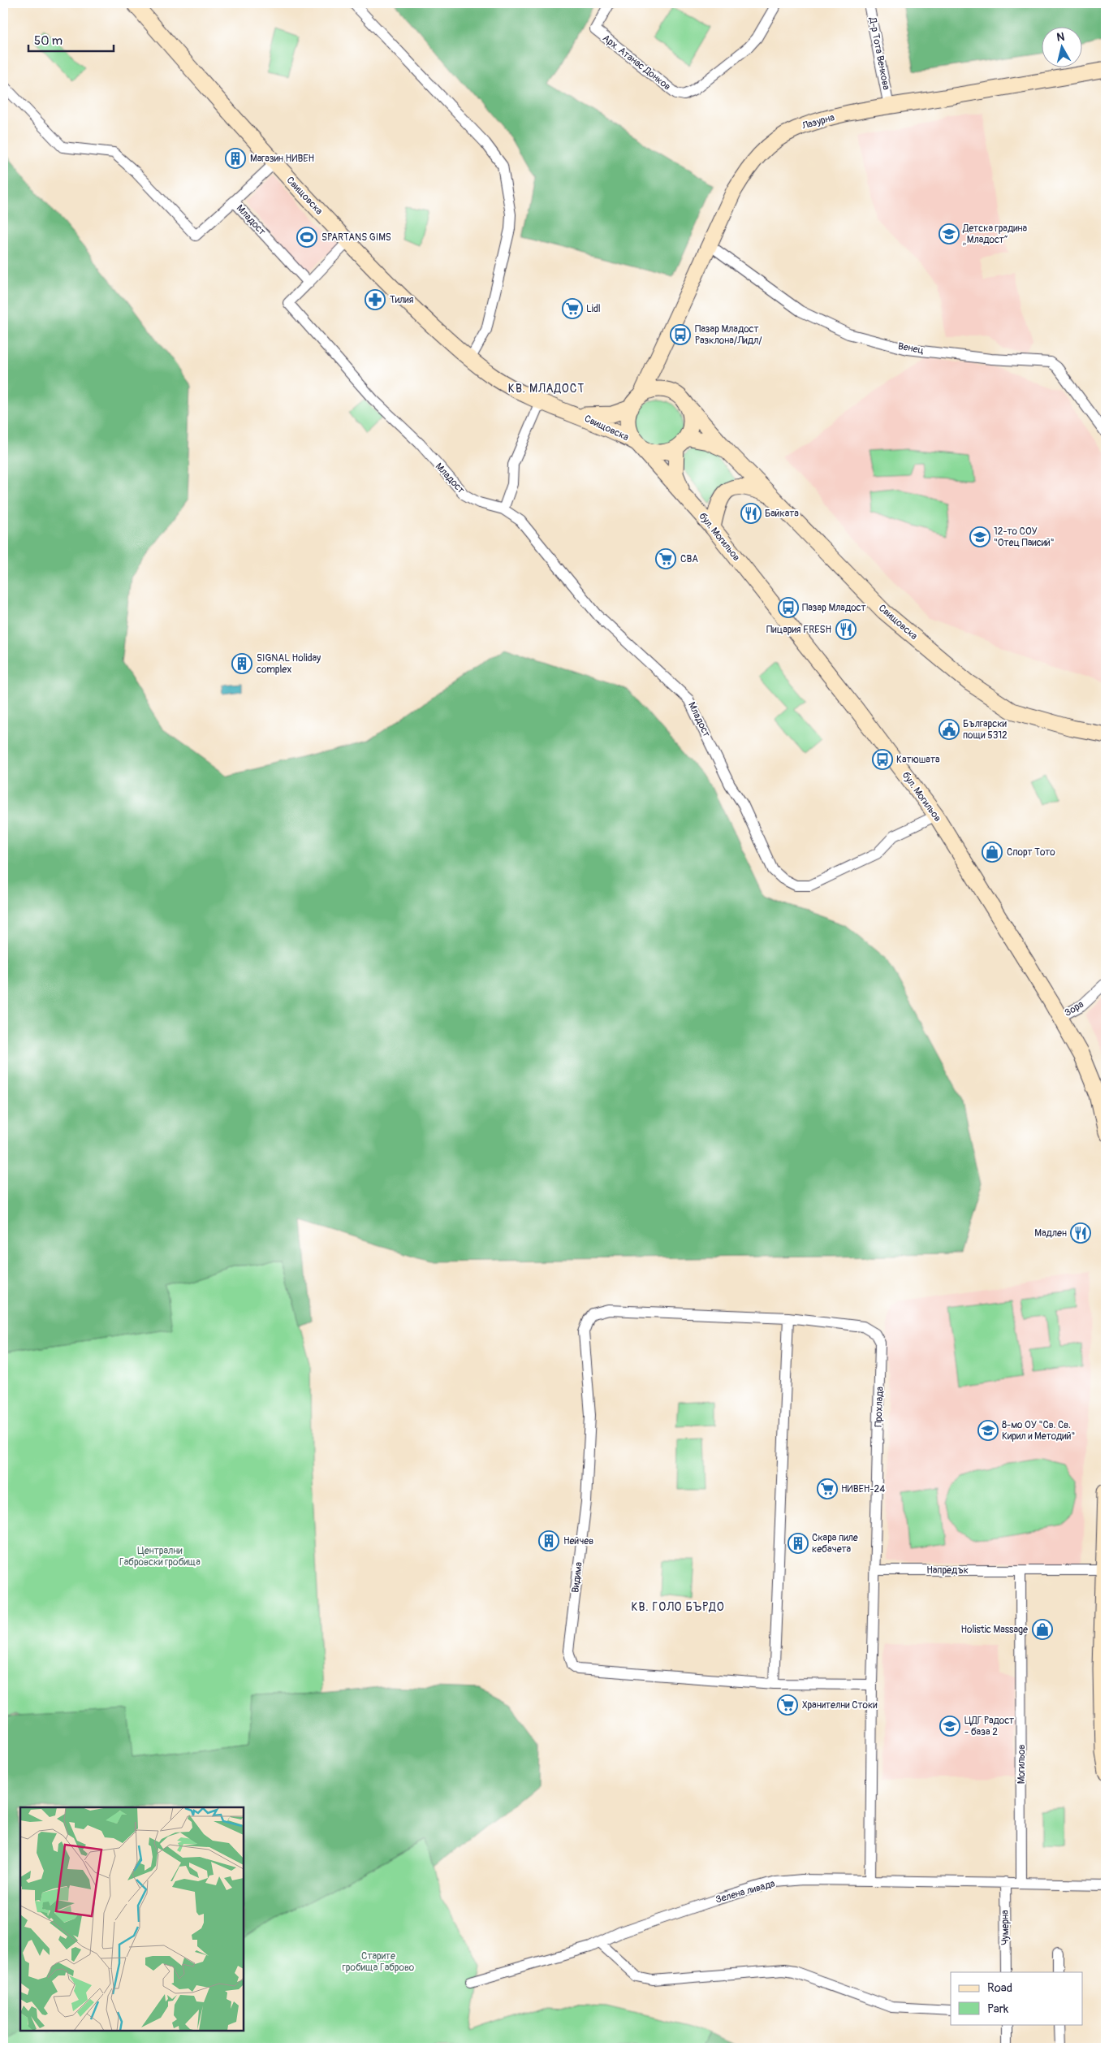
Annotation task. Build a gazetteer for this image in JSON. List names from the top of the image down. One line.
{"streets":{"street":["Д-р Тота Венкова","Арх. Атанас Донков","Лазурна","Свищовска","Младост","Венец","бул. Могильов","Зора","Прохлада","Напредък","Видима","Могильов","Зелена ливада","Чумерна"]},"crossings":[["Д-р Тота Венкова","Лазурна"],["Лазурна","Свищовска"],["Лазурна","Венец"],["Лазурна","бул. Могильов"],["Свищовска","бул. Могильов"],["Младост","бул. Могильов"],["бул. Могильов","Зора"],["Прохлада","Напредък"],["Прохлада","Видима"],["Прохлада","Зелена ливада"],["Напредък","Могильов"],["Могильов","Зелена ливада"],["Зелена ливада","Чумерна"]],"districts":["КВ. МЛАДОСТ","КВ. ГОЛО БЪРДО"],"parks":["Централни Габровски гробища","Старите гробища Габрово"],"places":{"building":["Магазин НИВЕН","SIGNAL Holiday complex","Нейчев","Скара пиле кебачета"],"school or university":["Детска градина „Младост“","12-то СОУ \"Отец Паисий\"","8-мо ОУ \"Св. Св. Кирил и Методий\"","ЦДГ Радост - база 2"],"sports":["SPARTANS GIMS"],"pharmacy":["Тилия"],"supermarket":["Lidl","CBA","НИВЕН-24","Хранителни Стоки"],"bus stop":["Пазар Младост Разклона/Лидл/","Пазар Младост","Катюшата"],"restaurant":["Байката","Пицария FRESH","Мадлен"],"public building":["Български пощи 5312"],"shop":["Спорт Тото","Holistic Massage"]},"legend":["Road","Park"],"scale_bar":"50 m","north":"top"}
